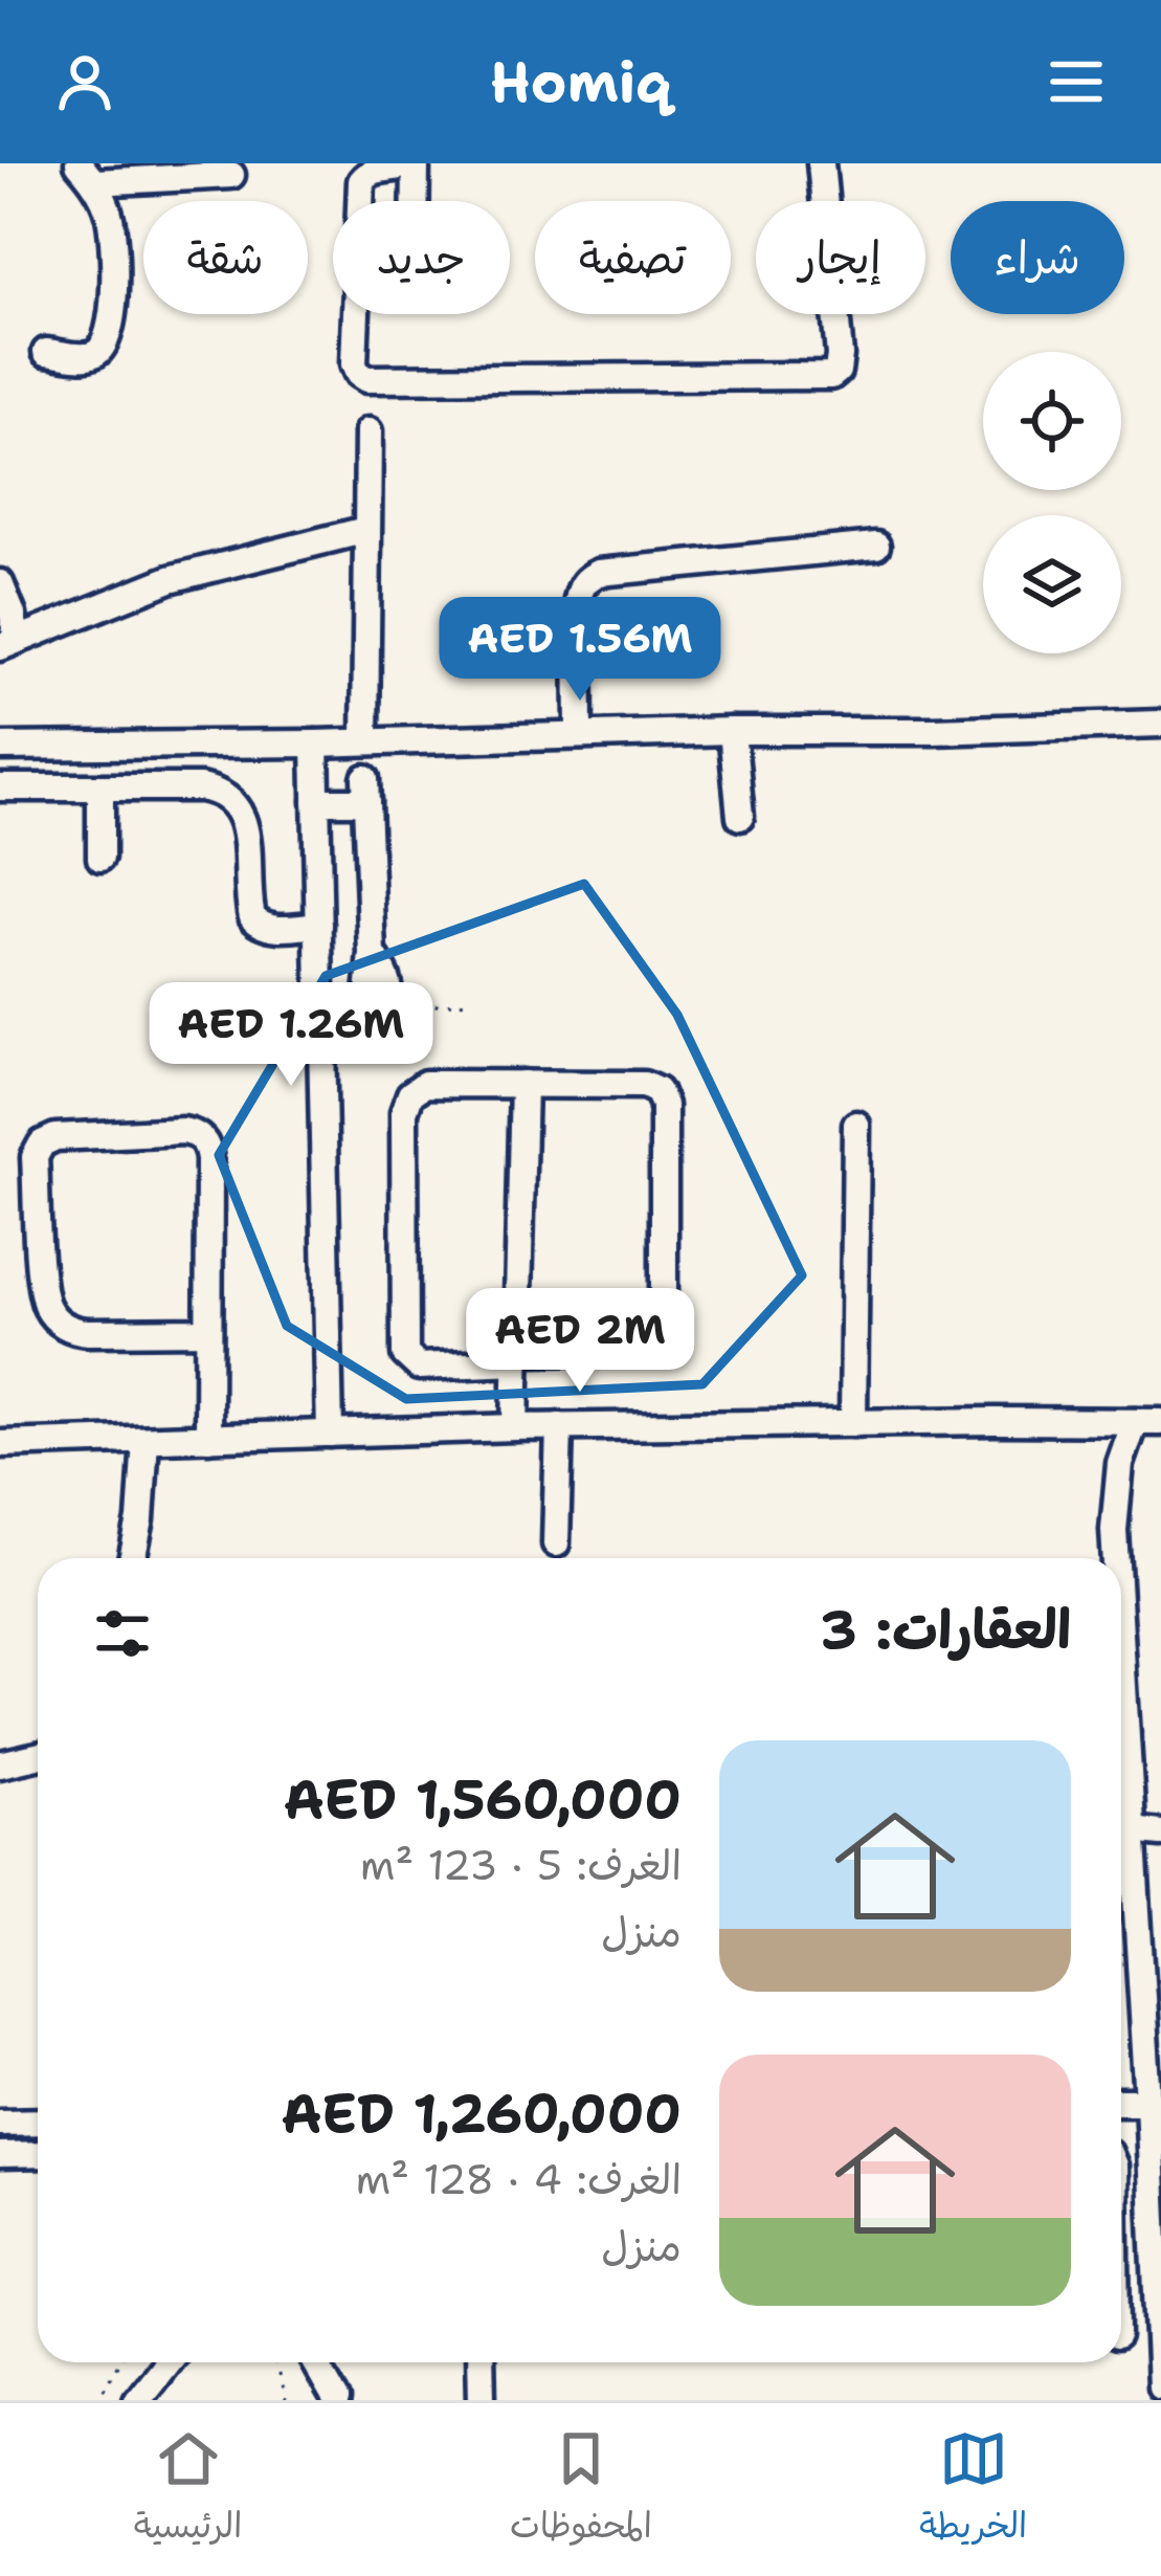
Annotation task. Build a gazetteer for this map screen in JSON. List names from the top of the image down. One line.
{"page":{"header":"Homiq","chip":["شراء","إيجار","تصفية","جديد","شقة"],"price":["AED 1.56M","AED 1.26M","AED 2M"],"heading":"العقارات: 3","list":[{"name":"AED 1,560,000","note":"الغرف: 5 · 123 m² · منزل"},{"name":"AED 1,260,000","note":"الغرف: 4 · 128 m² · منزل"}],"tabs":["الخريطة","المحفوظات","الرئيسية"]}}
